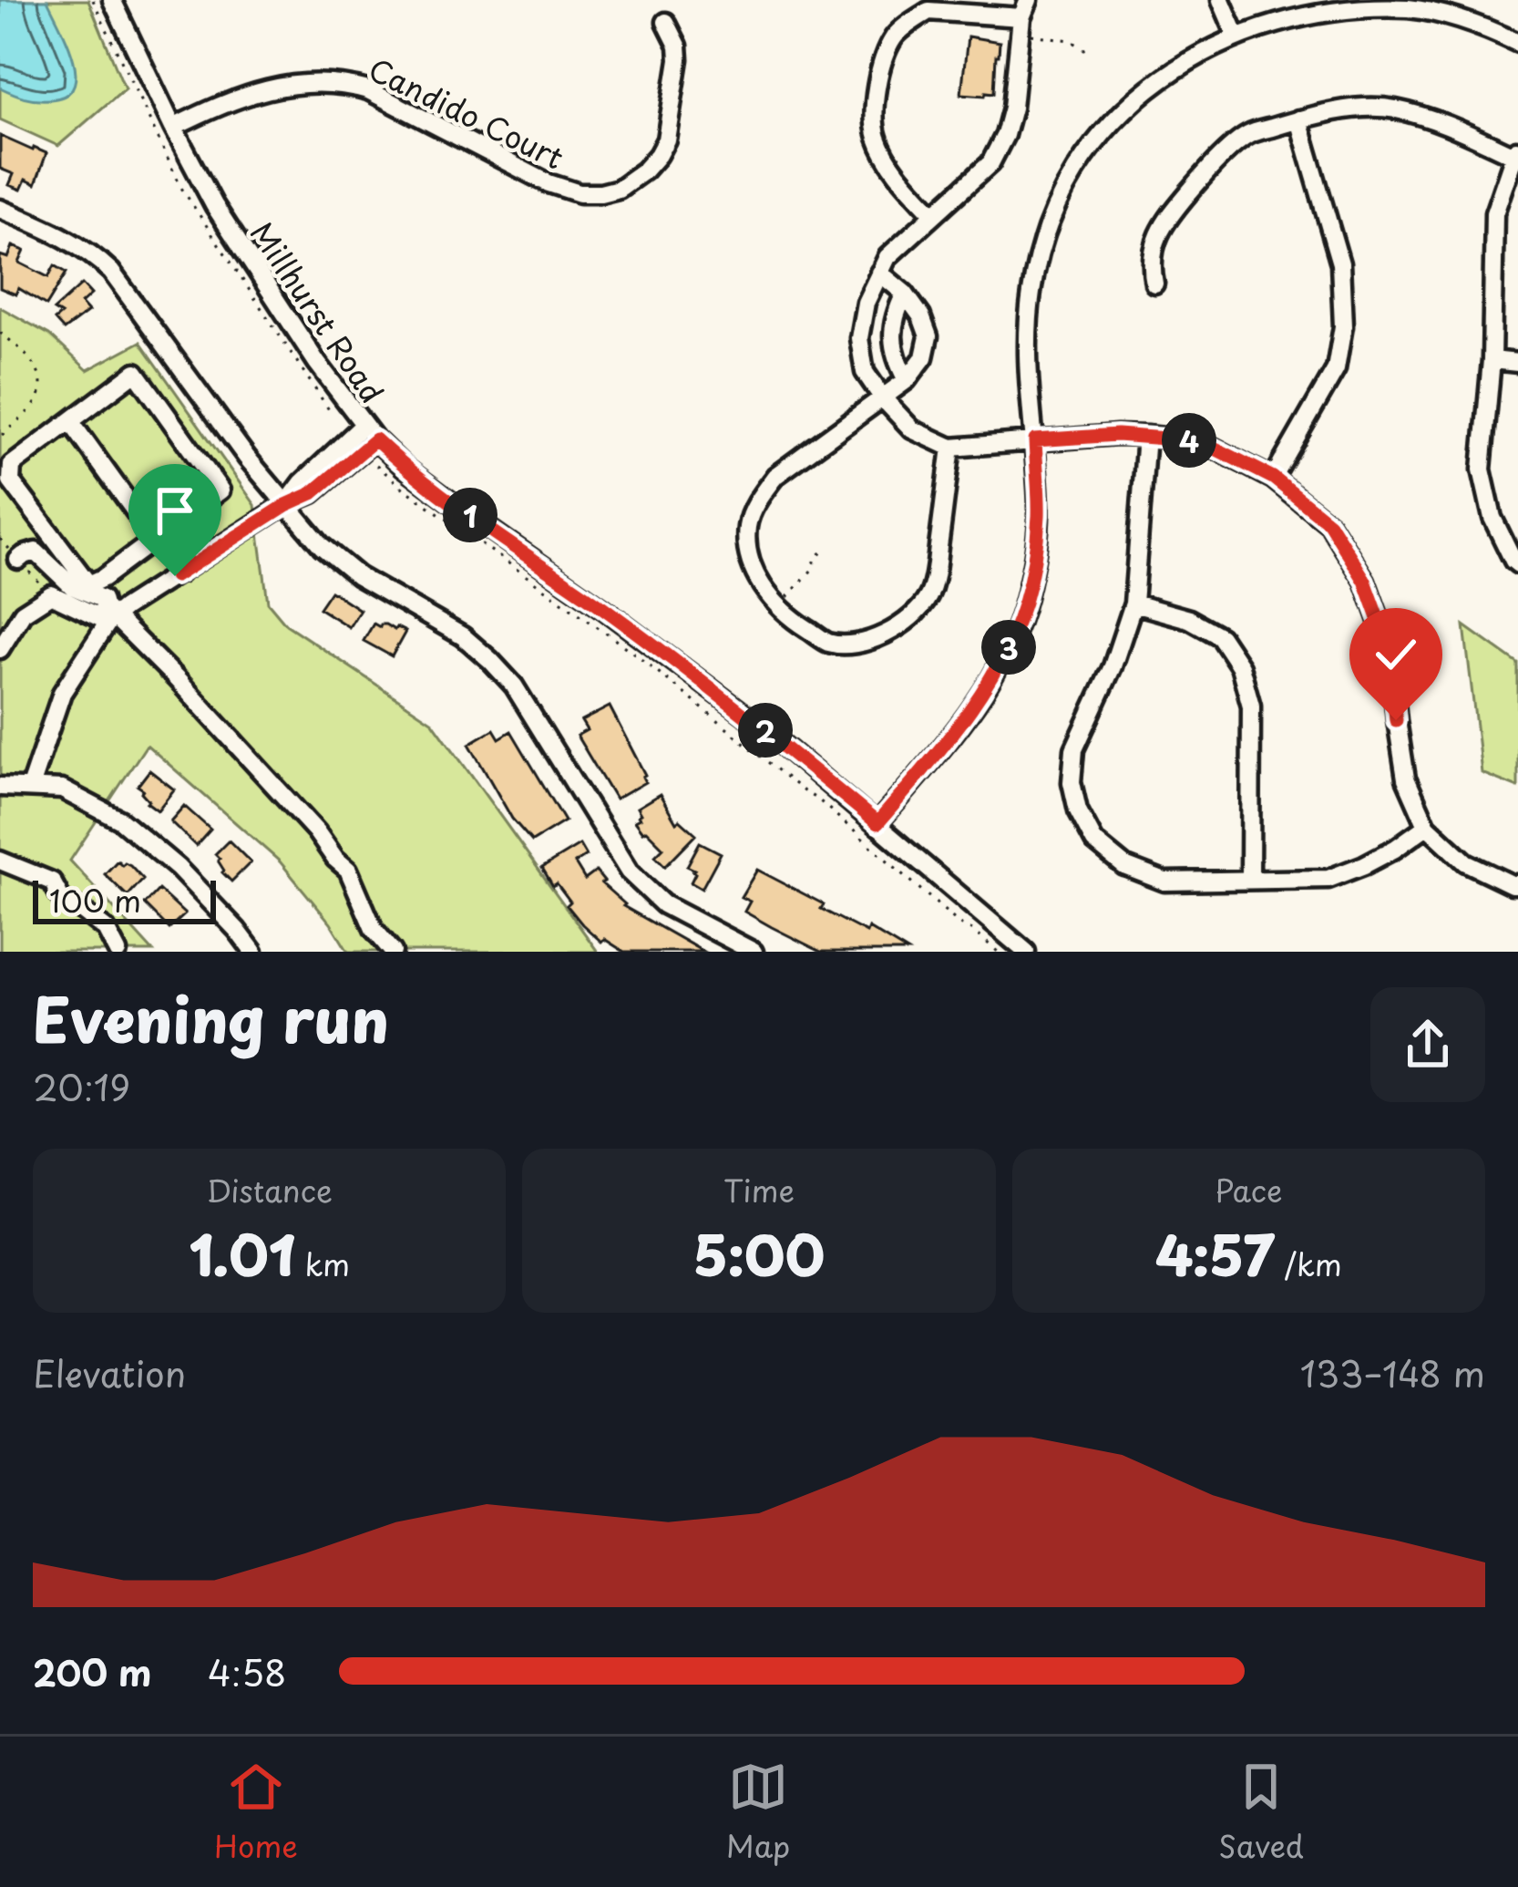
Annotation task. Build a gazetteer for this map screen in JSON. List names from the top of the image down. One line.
{"streets":{"street":["Candido Court","Millhurst Road"]},"crossings":[["Candido Court","Millhurst Road"]],"scale_bar":"100 m","page":{"pins":["4","1","3","2"],"scale":"100 m","heading":["Evening run","20:19"],"stats":[["Distance","1.01 km"],["Time","5:00"],["Pace","4:57 /km"]],"chart":["Elevation","133–148 m"],"list":[{"name":"200 m","note":"4:58"}],"tabs":["Home","Map","Saved"]}}
